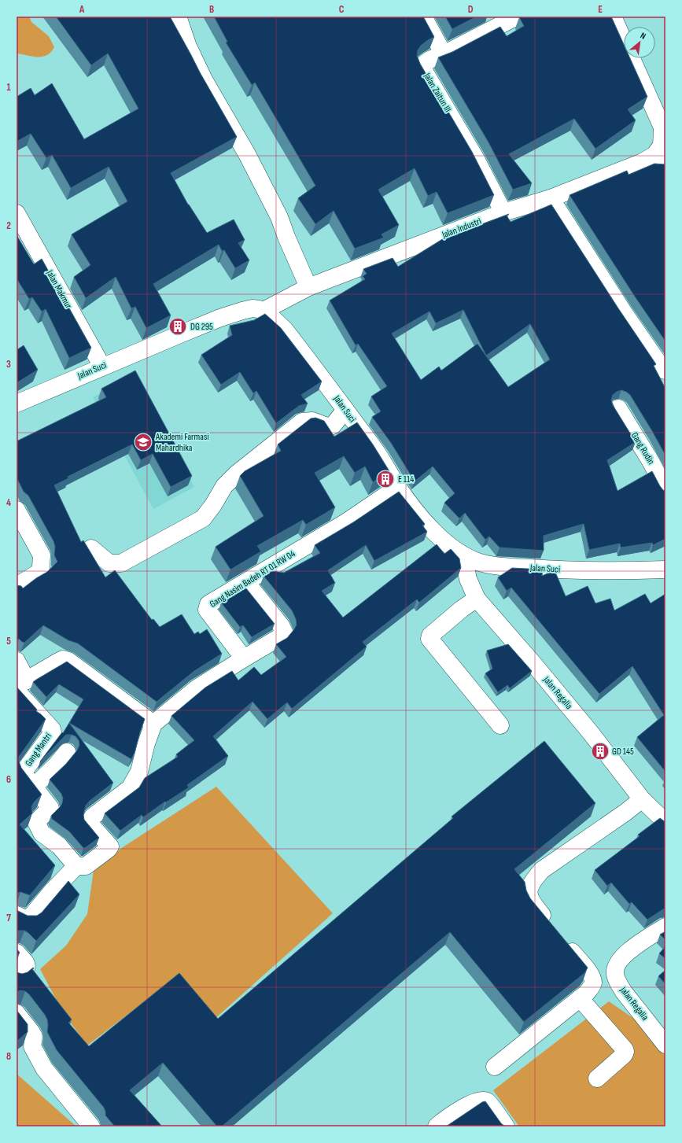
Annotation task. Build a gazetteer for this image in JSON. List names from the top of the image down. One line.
{"streets":{"street":["Jalan Zaitun III","Jalan Industri","Jalan Makmur","Jalan Suci","Gang Rudin","Gang Nasim Badeh RT 01 RW 04","Jalan Regalia","Gang Mantri"]},"crossings":[["Jalan Zaitun III","Jalan Industri"],["Jalan Industri","Jalan Suci"],["Jalan Makmur","Jalan Suci"],["Jalan Suci","Gang Nasim Badeh RT 01 RW 04"],["Jalan Suci","Jalan Regalia"]],"places":{"building":["DG 295","E 114","GD 145"],"school or university":["Akademi Farmasi Mahardhika"]},"north":"top right","grid":{"columns":["A","B","C","D","E"],"rows":["1","2","3","4","5","6","7","8"]}}
